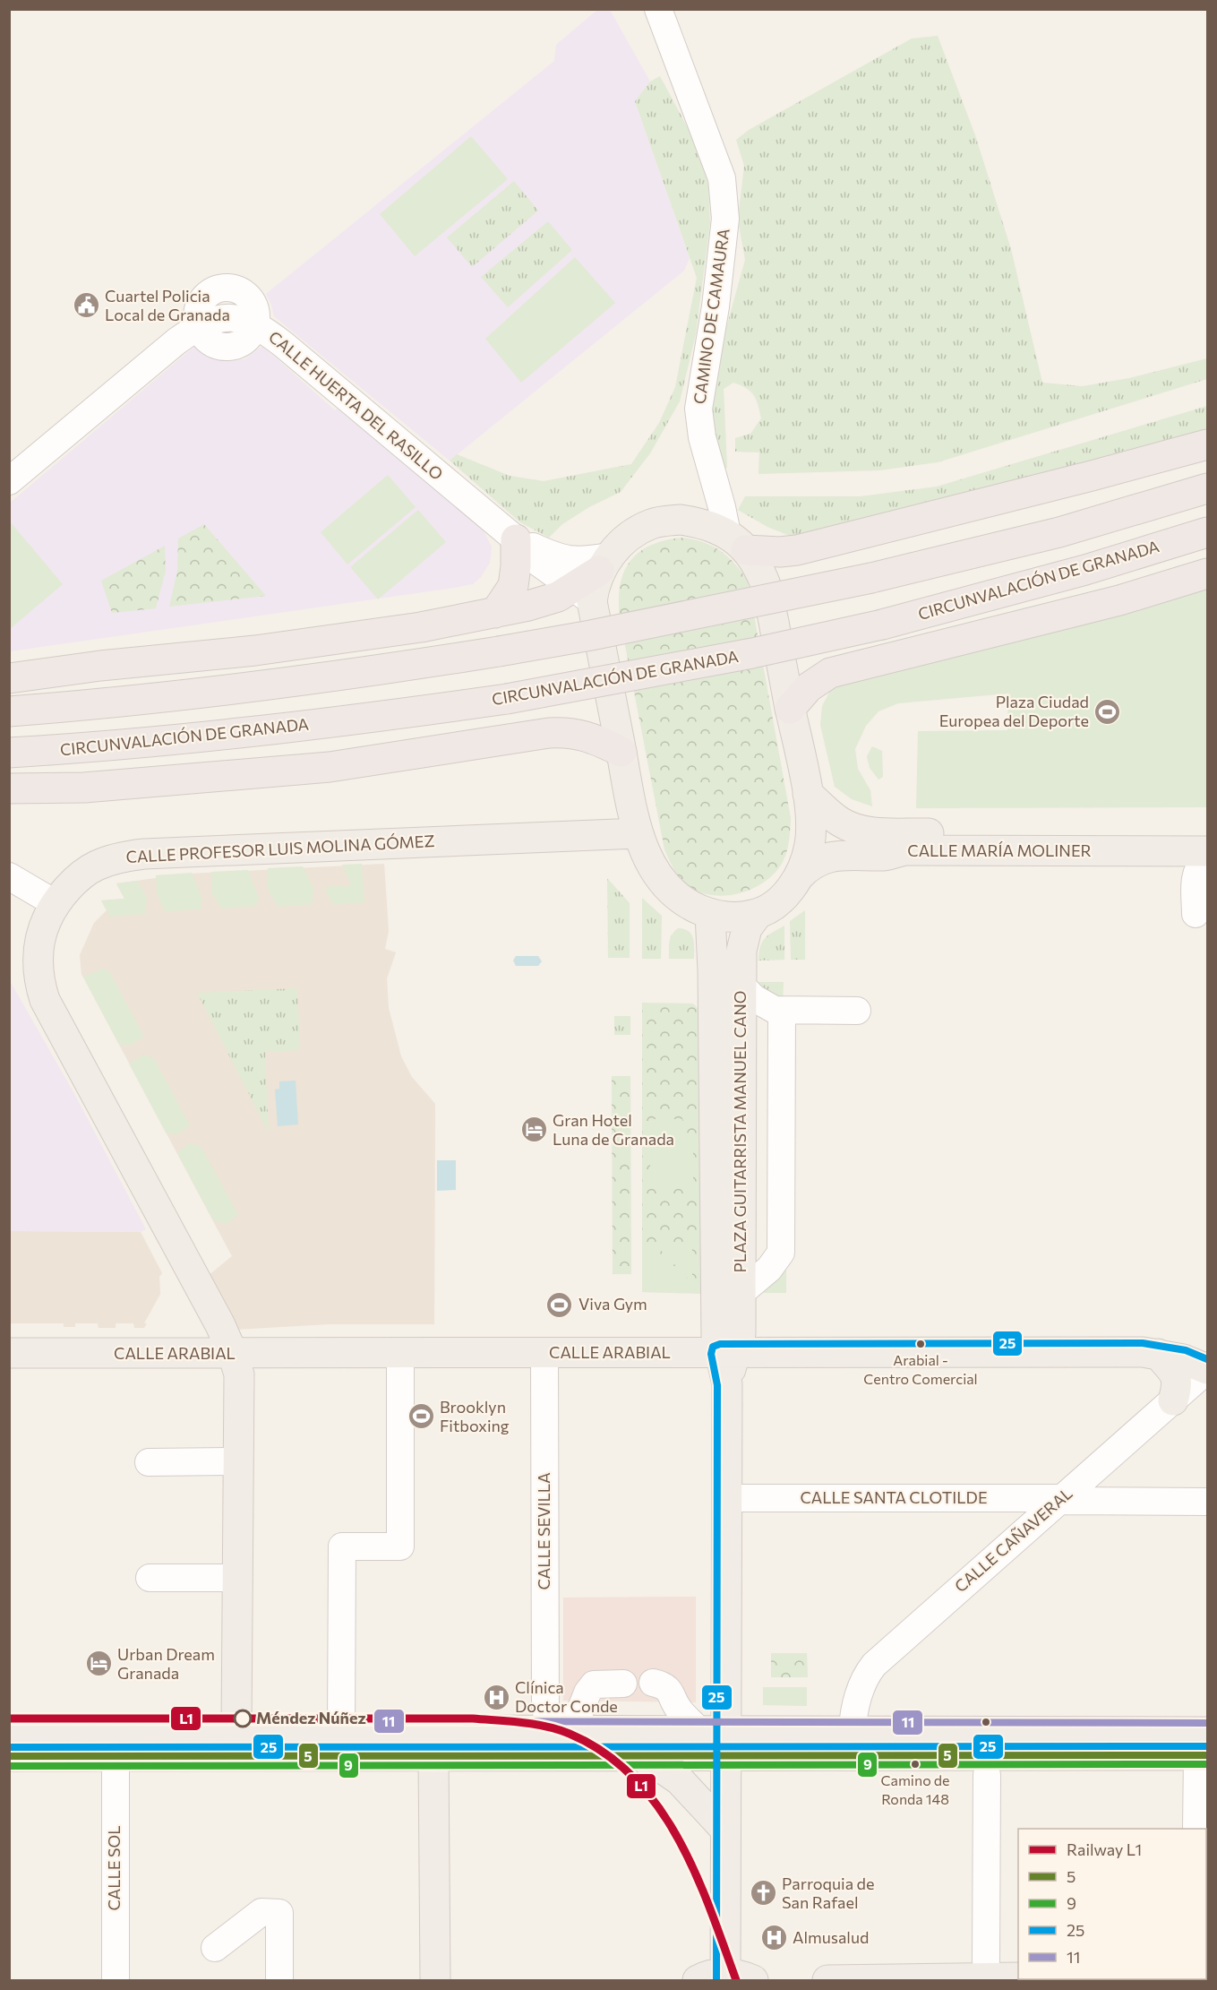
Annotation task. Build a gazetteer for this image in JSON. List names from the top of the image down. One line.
{"streets":{"highway":["CIRCUNVALACIÓN DE GRANADA"],"main road":["CALLE PROFESOR LUIS MOLINA GÓMEZ","CALLE MARÍA MOLINER","PLAZA GUITARRISTA MANUEL CANO","CALLE ARABIAL"],"street":["CAMINO DE CAMAURA","CALLE HUERTA DEL RASILLO","CALLE SANTA CLOTILDE","CALLE SEVILLA","CALLE CAÑAVERAL","CALLE SOL"]},"crossings":[["CALLE PROFESOR LUIS MOLINA GÓMEZ","CALLE ARABIAL"],["PLAZA GUITARRISTA MANUEL CANO","CALLE ARABIAL"],["CALLE ARABIAL","CALLE SEVILLA"],["CALLE ARABIAL","CALLE CAÑAVERAL"],["CALLE SANTA CLOTILDE","CALLE CAÑAVERAL"]],"places":{"public building":["Cuartel Policia Local de Granada"],"sports":["Plaza Ciudad Europea del Deporte","Viva Gym","Brooklyn Fitboxing"],"hotel":["Gran Hotel Luna de Granada","Urban Dream Granada"],"other":["Arabial - Centro Comercial","Méndez Núñez","Camino de Ronda 148"],"hospital":["Clínica Doctor Conde","Almusalud"],"church":["Parroquia de San Rafael"]},"lines":["transit line 25","rail line L1","transit line 11","transit line 5","transit line 9"],"legend":["Railway L1","5","9","25","11"]}
